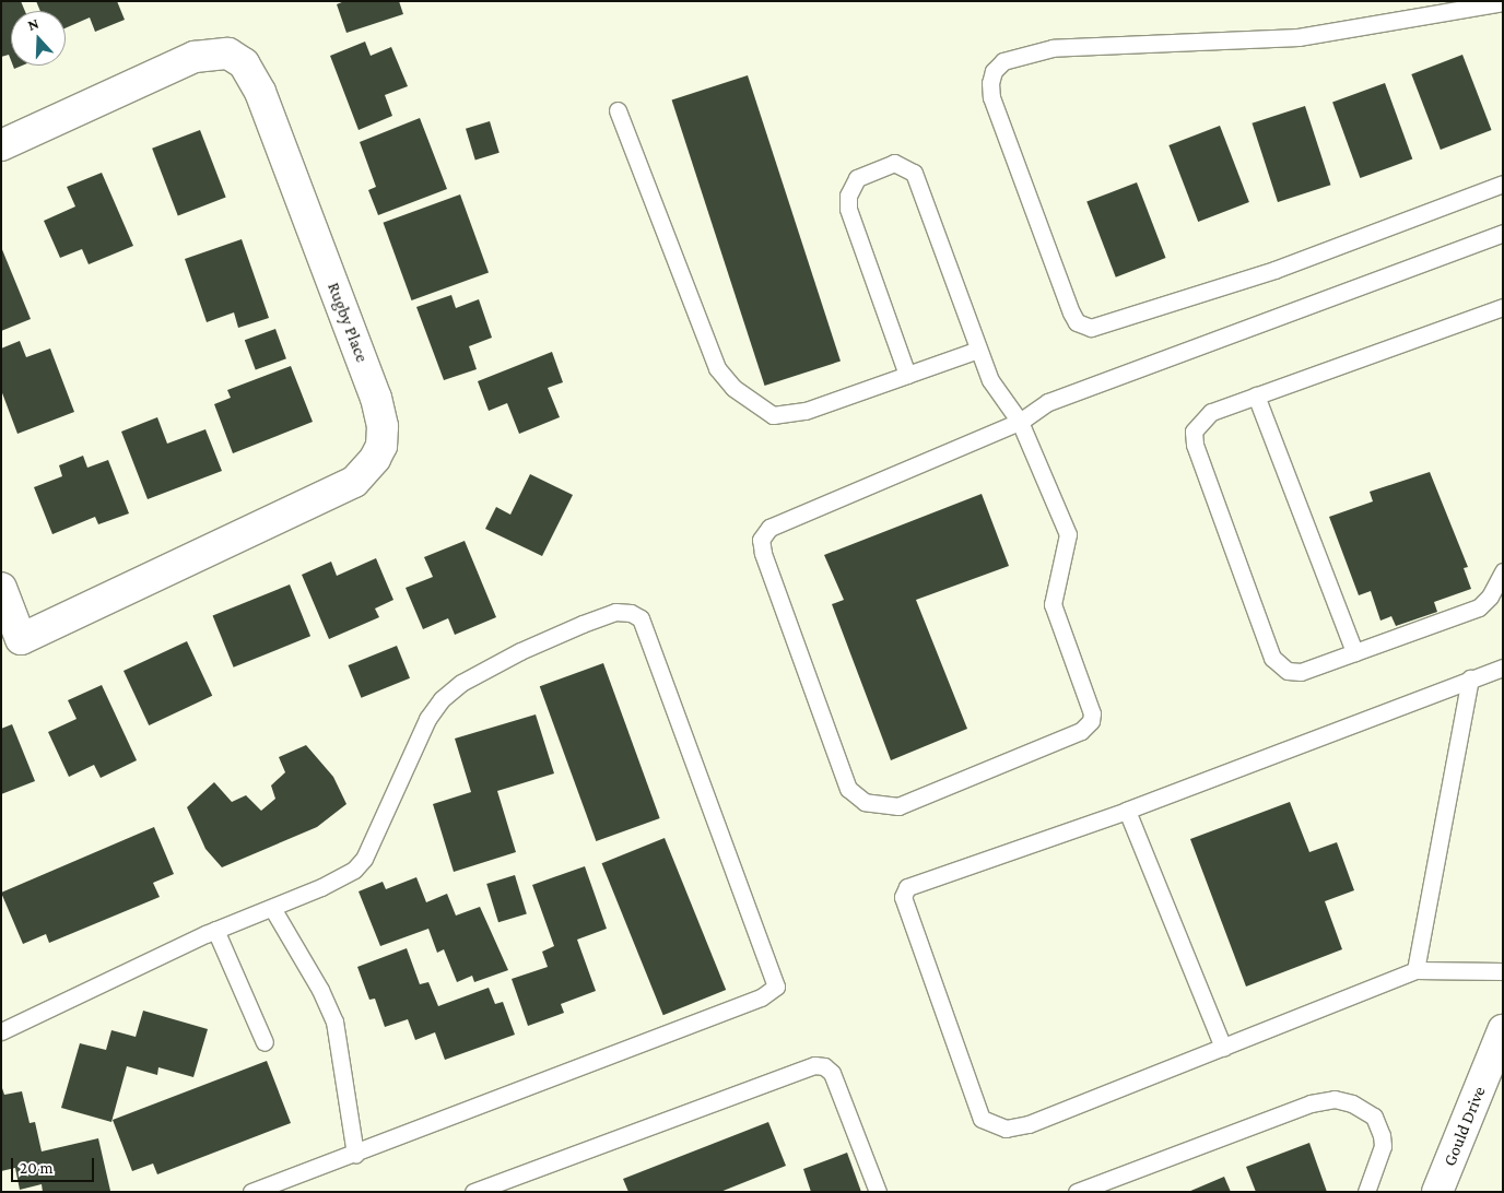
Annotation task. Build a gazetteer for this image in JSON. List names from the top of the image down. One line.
{"streets":{"street":["Rugby Place","Gould Drive"]},"scale_bar":"20 m","north":"top"}
